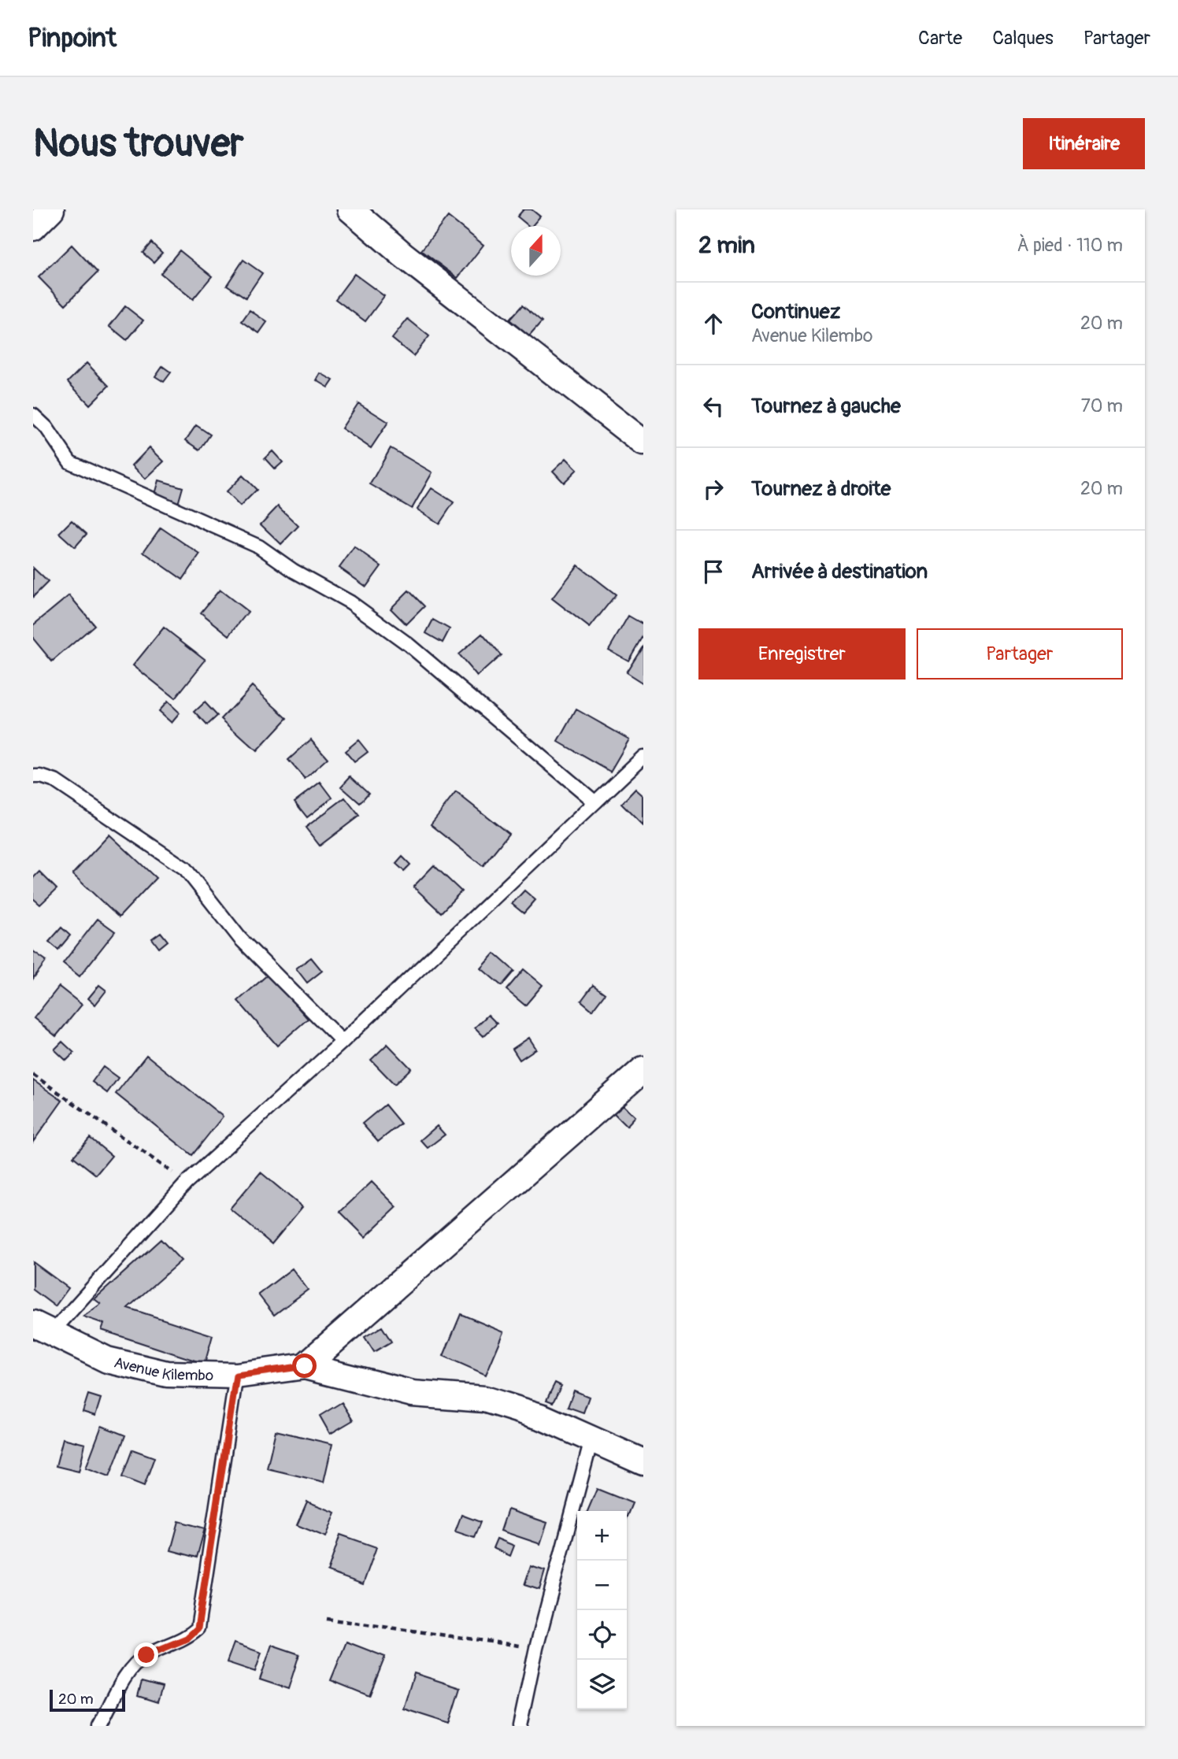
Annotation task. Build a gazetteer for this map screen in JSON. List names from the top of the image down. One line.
{"streets":{"street":["Avenue Kilembo"]},"scale_bar":"20 m","north":"top","page":{"header":"Pinpoint","nav":["Carte","Calques","Partager"],"buttons":["Itinéraire",["Enregistrer","Partager"]],"title":"Nous trouver","heading":["2 min","À pied · 110 m"],"list":[["Continuez","Avenue Kilembo","20 m"],["Tournez à gauche","70 m"],["Tournez à droite","20 m"],"Arrivée à destination"],"map_buttons":["+","−"],"scale":"20 m"}}
